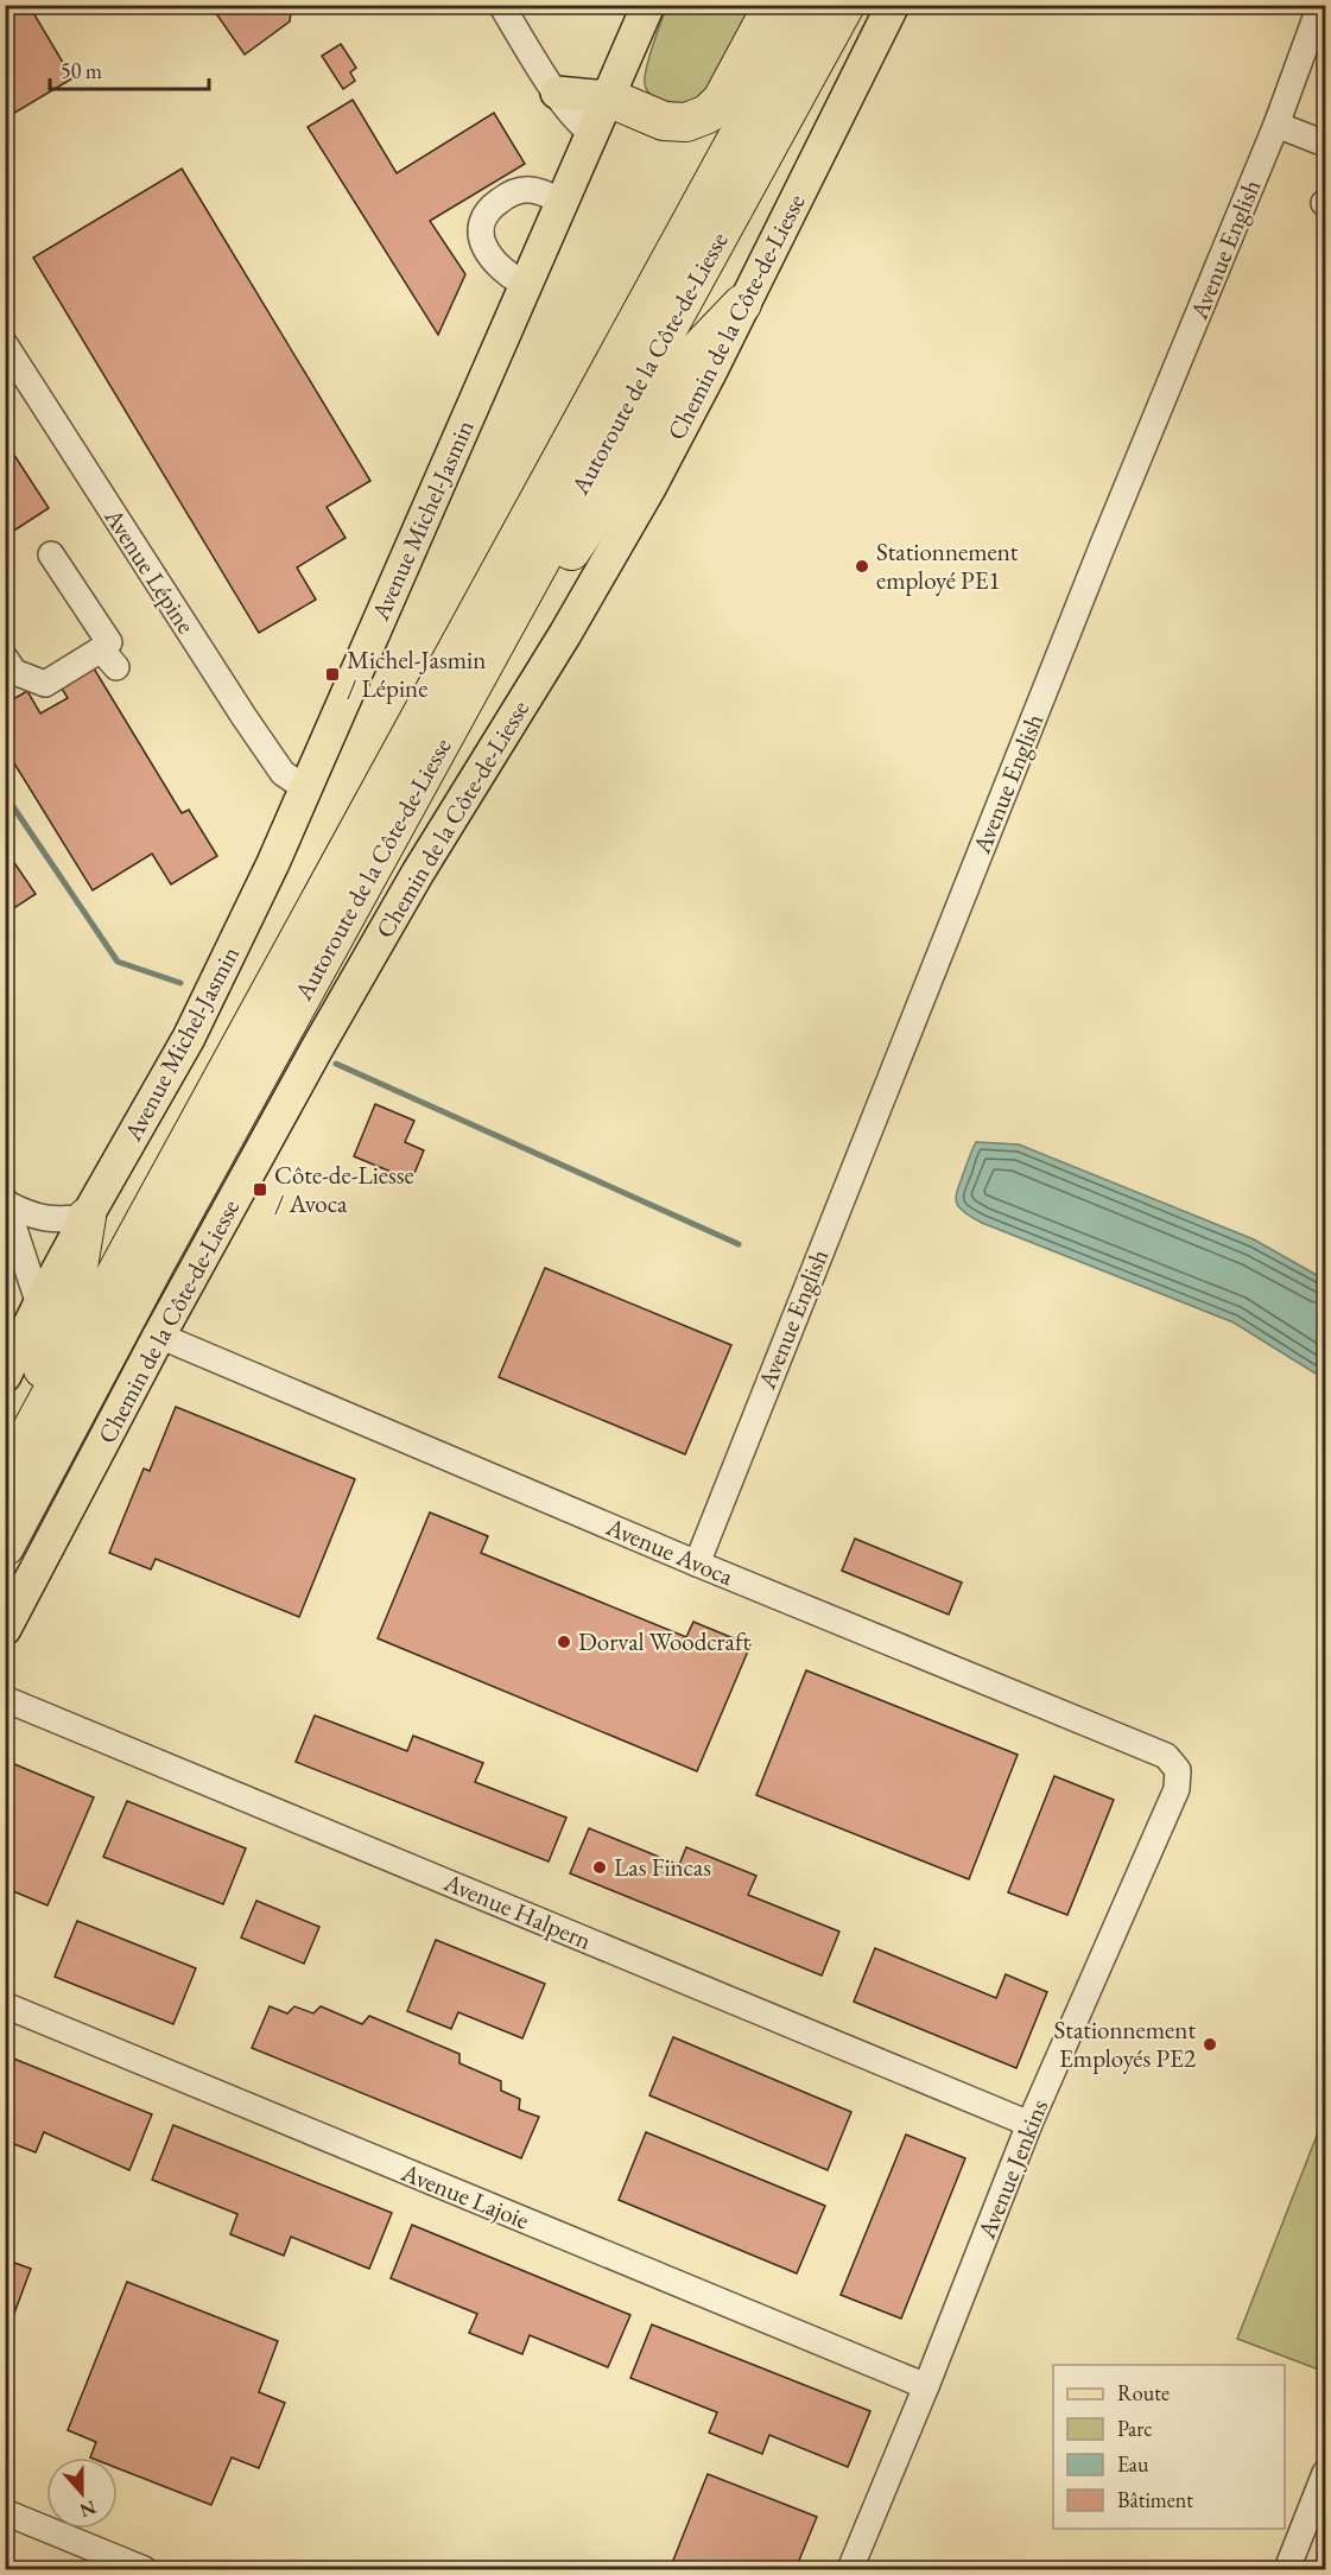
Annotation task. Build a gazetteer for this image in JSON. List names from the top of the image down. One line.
{"streets":{"highway":["Autoroute de la Côte-de-Liesse"],"main road":["Chemin de la Côte-de-Liesse","Avenue Michel-Jasmin"],"street":["Avenue English","Avenue Lépine","Avenue Avoca","Avenue Halpern","Avenue Jenkins","Avenue Lajoie"]},"crossings":[["Avenue English","Avenue Avoca"],["Chemin de la Côte-de-Liesse","Avenue Avoca"],["Avenue Michel-Jasmin","Avenue Lépine"],["Avenue Avoca","Avenue Jenkins"],["Avenue Halpern","Avenue Jenkins"],["Avenue Jenkins","Avenue Lajoie"]],"places":{"other":["Stationnement employé PE1","Dorval Woodcraft","Las Fincas","Stationnement Employés PE2"],"transit":["Michel-Jasmin / Lépine","Côte-de-Liesse / Avoca"]},"legend":["Route","Parc","Eau","Bâtiment"],"scale_bar":"50 m","north":"bottom"}
